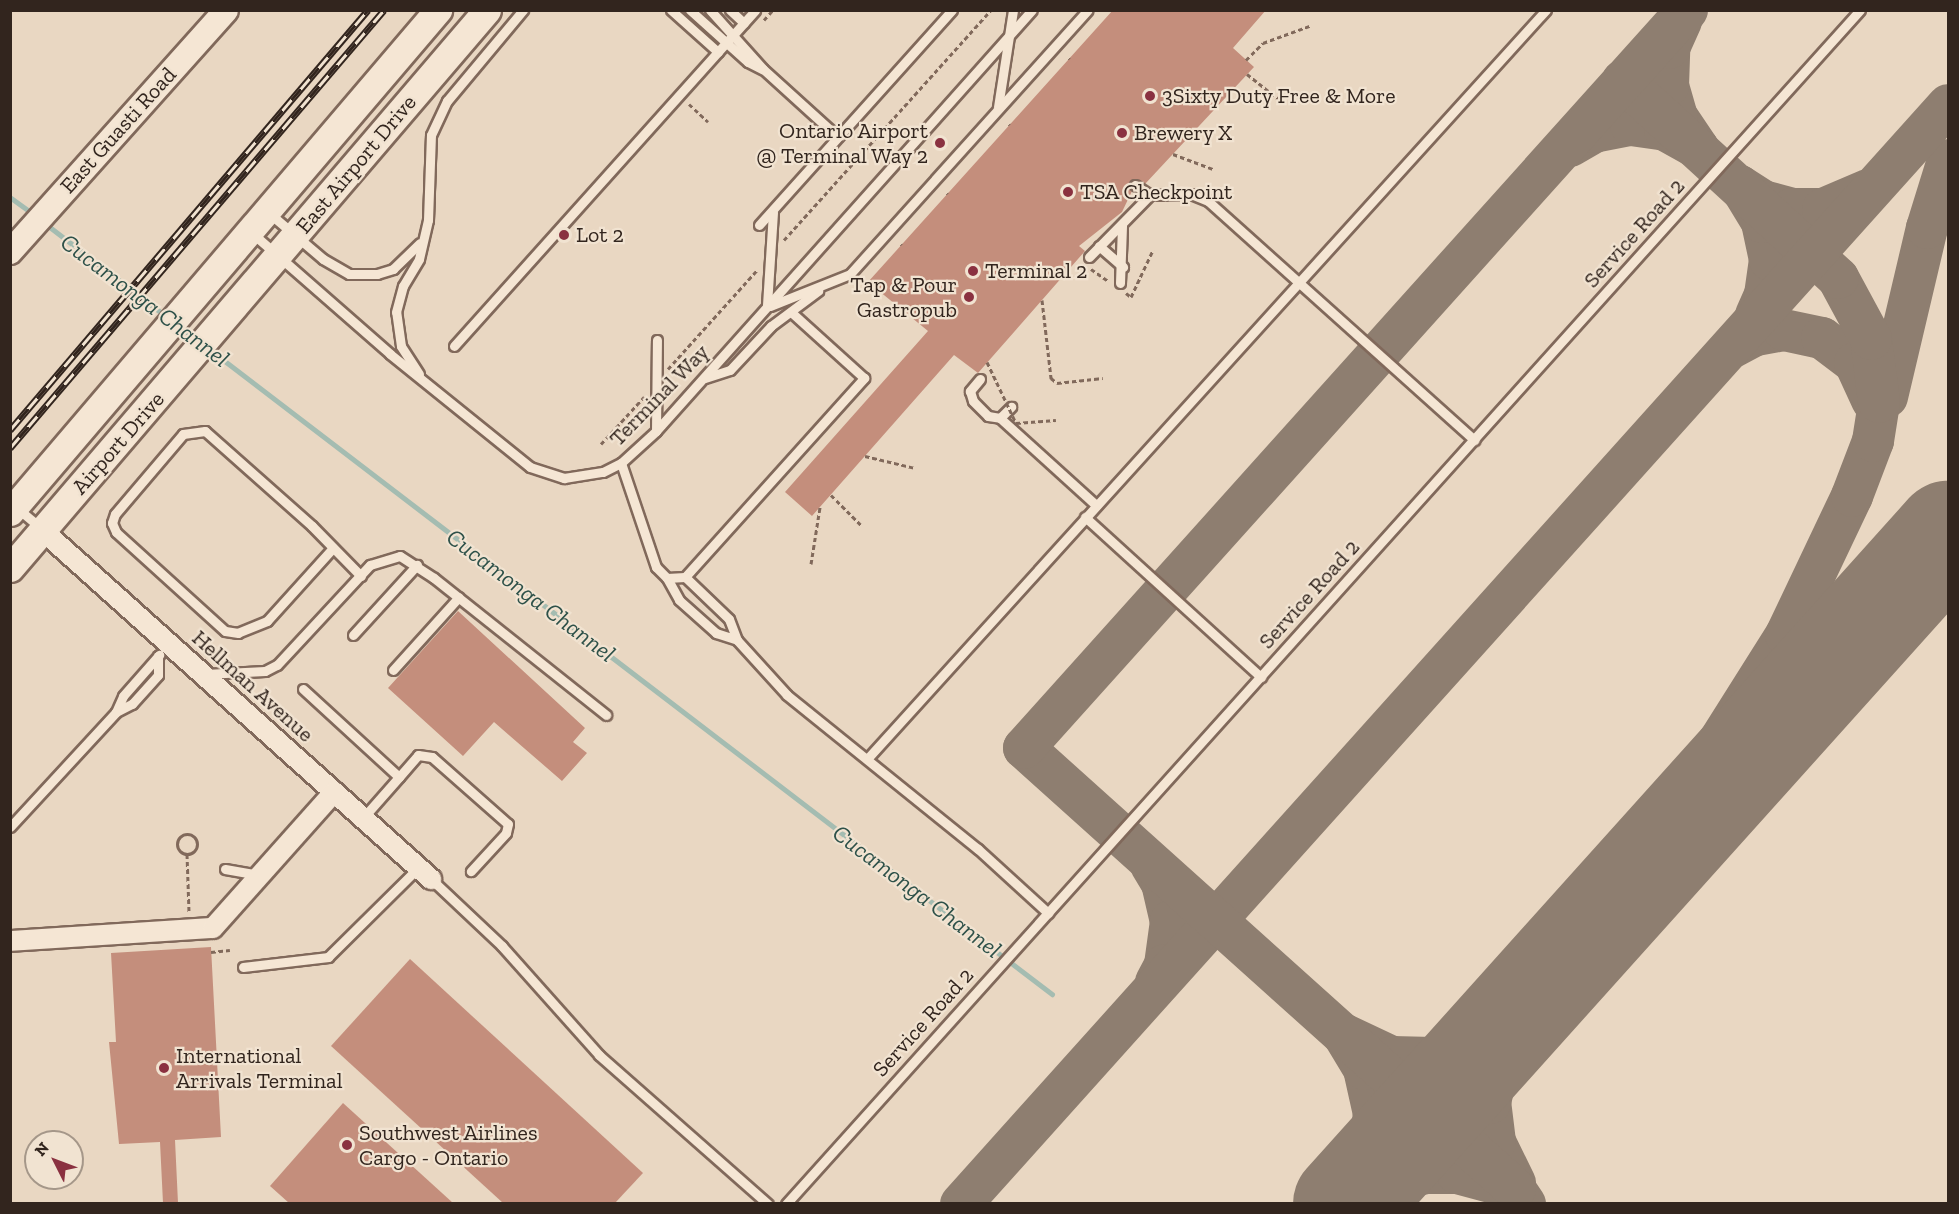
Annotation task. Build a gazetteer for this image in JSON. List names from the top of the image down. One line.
{"streets":{"main road":["East Airport Drive","Airport Drive"],"street":["East Guasti Road","Hellman Avenue"],"lane":["Service Road 2","Terminal Way"]},"crossings":[["East Airport Drive","Terminal Way"],["East Airport Drive","Airport Drive"],["Airport Drive","Hellman Avenue"]],"water":["Cucamonga Channel"],"places":["3Sixty Duty Free & More","Brewery X","Ontario Airport @ Terminal Way 2","TSA Checkpoint","Lot 2","Terminal 2","Tap & Pour Gastropub","International Arrivals Terminal","Southwest Airlines Cargo - Ontario"],"north":"top left"}
